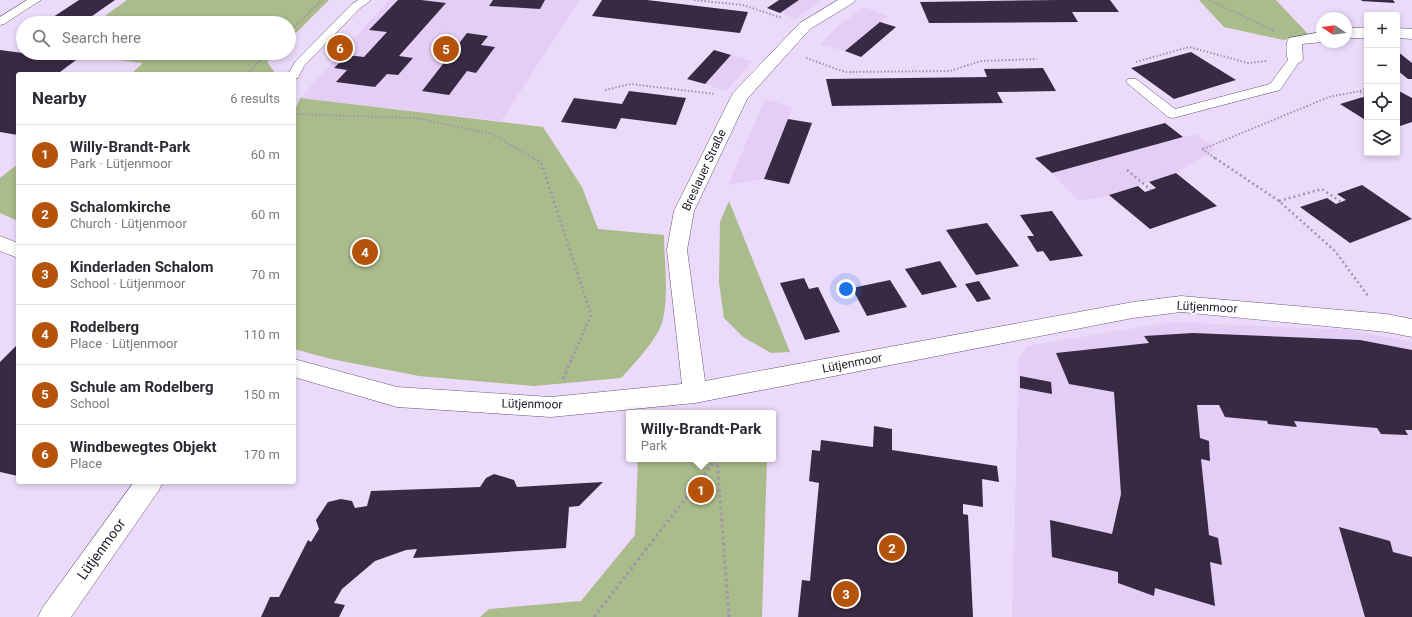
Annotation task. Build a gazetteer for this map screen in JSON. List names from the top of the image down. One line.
{"streets":{"street":["Breslauer Straße","Lütjenmoor"]},"crossings":[["Breslauer Straße","Lütjenmoor"]],"north":"left","page":{"map_buttons":["+","−"],"search":"Search here","pins":["6","5","4","1","2","3"],"heading":["Nearby","6 results"],"list":[{"mark":"1","name":"Willy-Brandt-Park","note":"Park · Lütjenmoor","value":"60 m"},{"mark":"2","name":"Schalomkirche","note":"Church · Lütjenmoor","value":"60 m"},{"mark":"3","name":"Kinderladen Schalom","note":"School · Lütjenmoor","value":"70 m"},{"mark":"4","name":"Rodelberg","note":"Place · Lütjenmoor","value":"110 m"},{"mark":"5","name":"Schule am Rodelberg","note":"School","value":"150 m"},{"mark":"6","name":"Windbewegtes Objekt","note":"Place","value":"170 m"}],"popup":["Willy-Brandt-Park","Park"]}}
